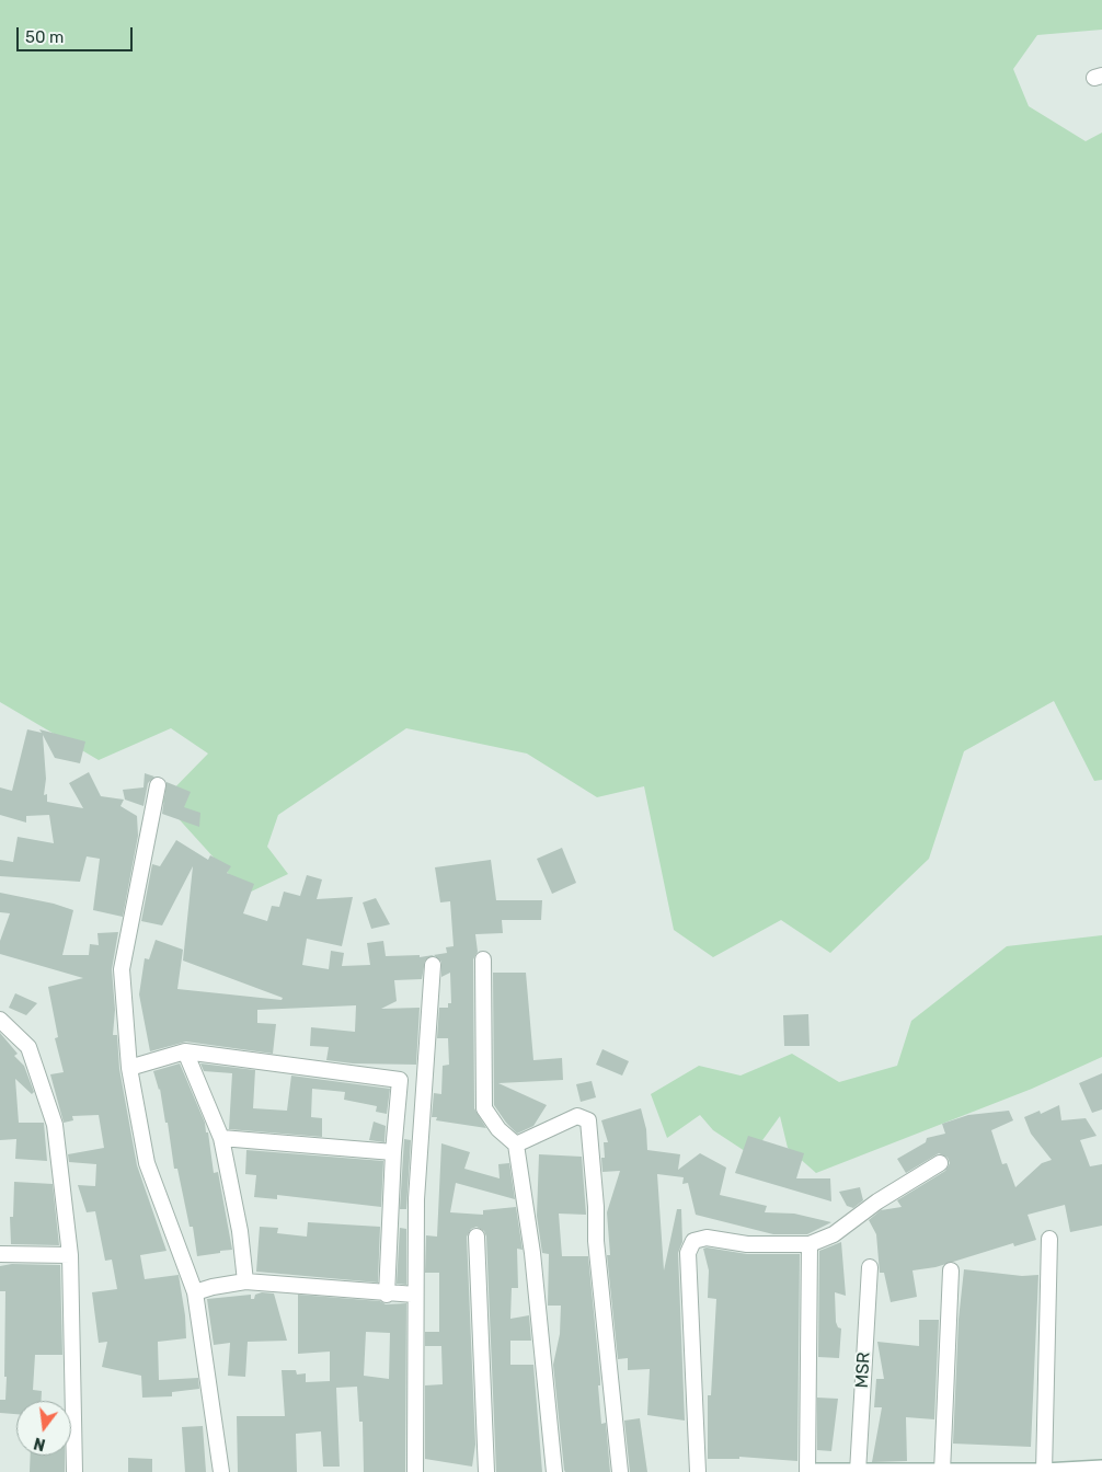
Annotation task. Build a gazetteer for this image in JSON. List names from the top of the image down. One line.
{"streets":{"street":["MSR"]},"scale_bar":"50 m","north":"bottom"}
